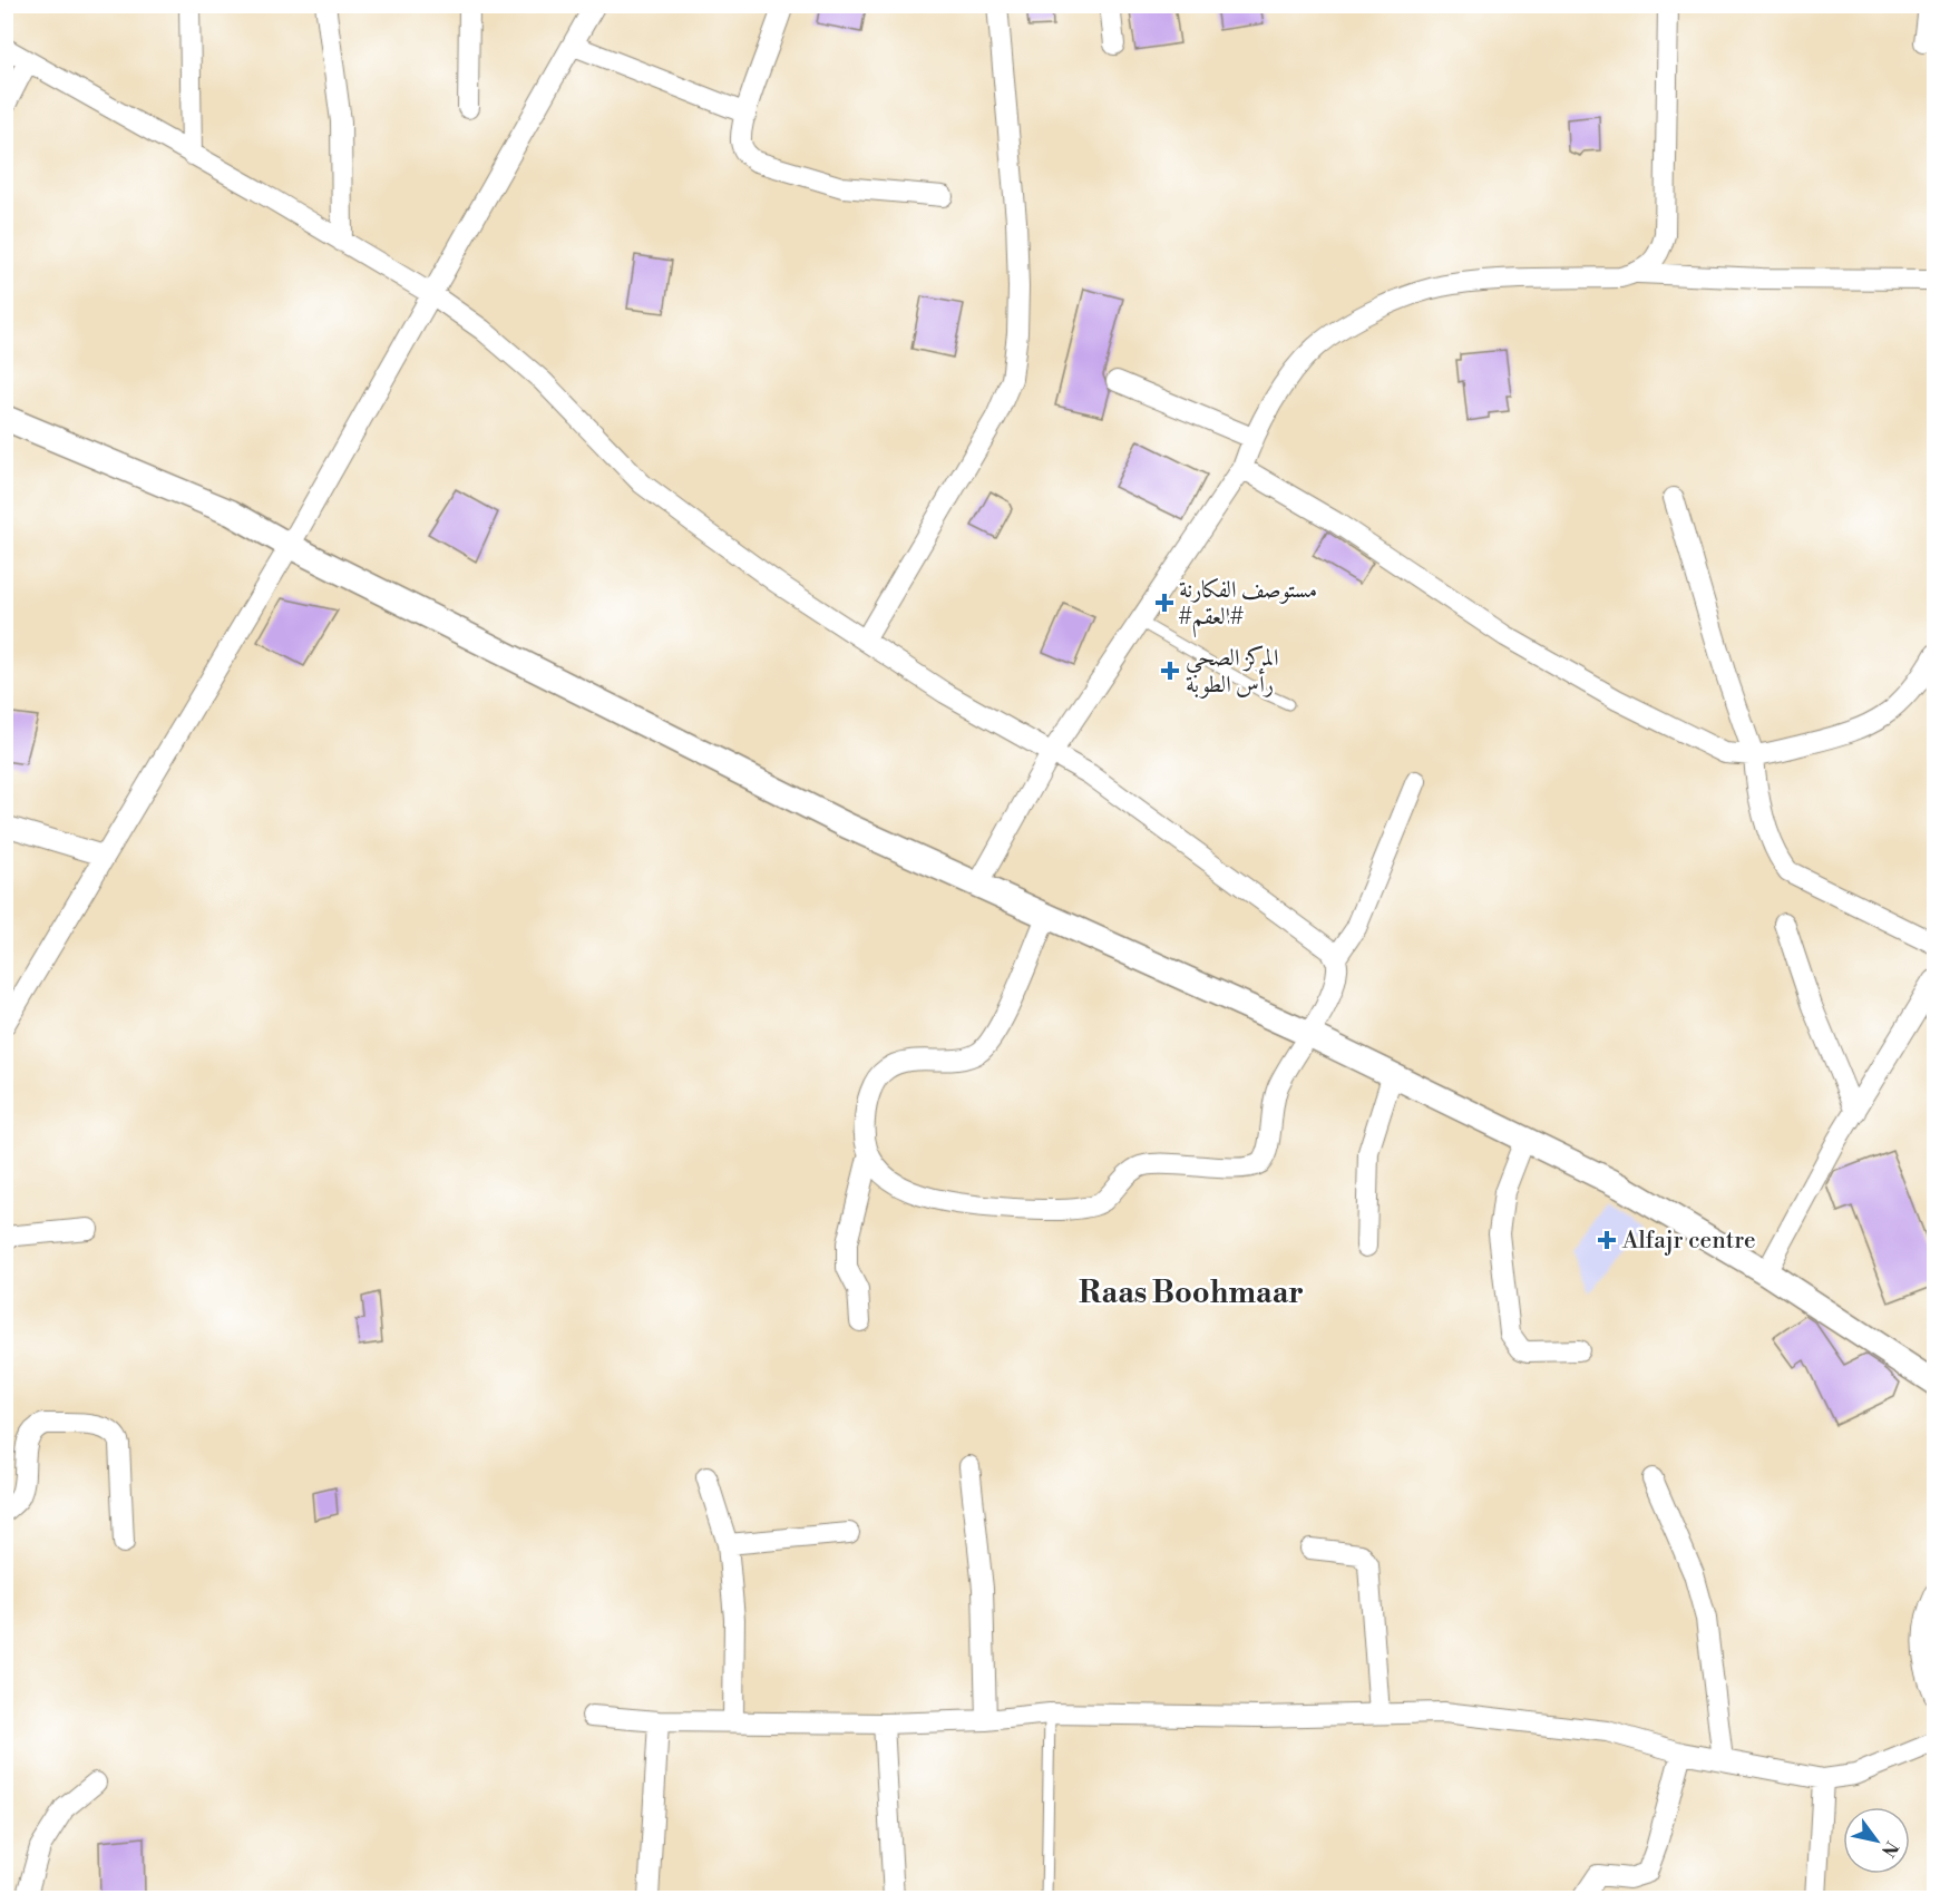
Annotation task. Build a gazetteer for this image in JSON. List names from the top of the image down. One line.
{"districts":["Raas Boohmaar"],"places":{"health":["مستوصف الفكارنة #العقم#","المركز الصحي رأس الطوبة","Alfajr centre"]},"north":"bottom right"}
